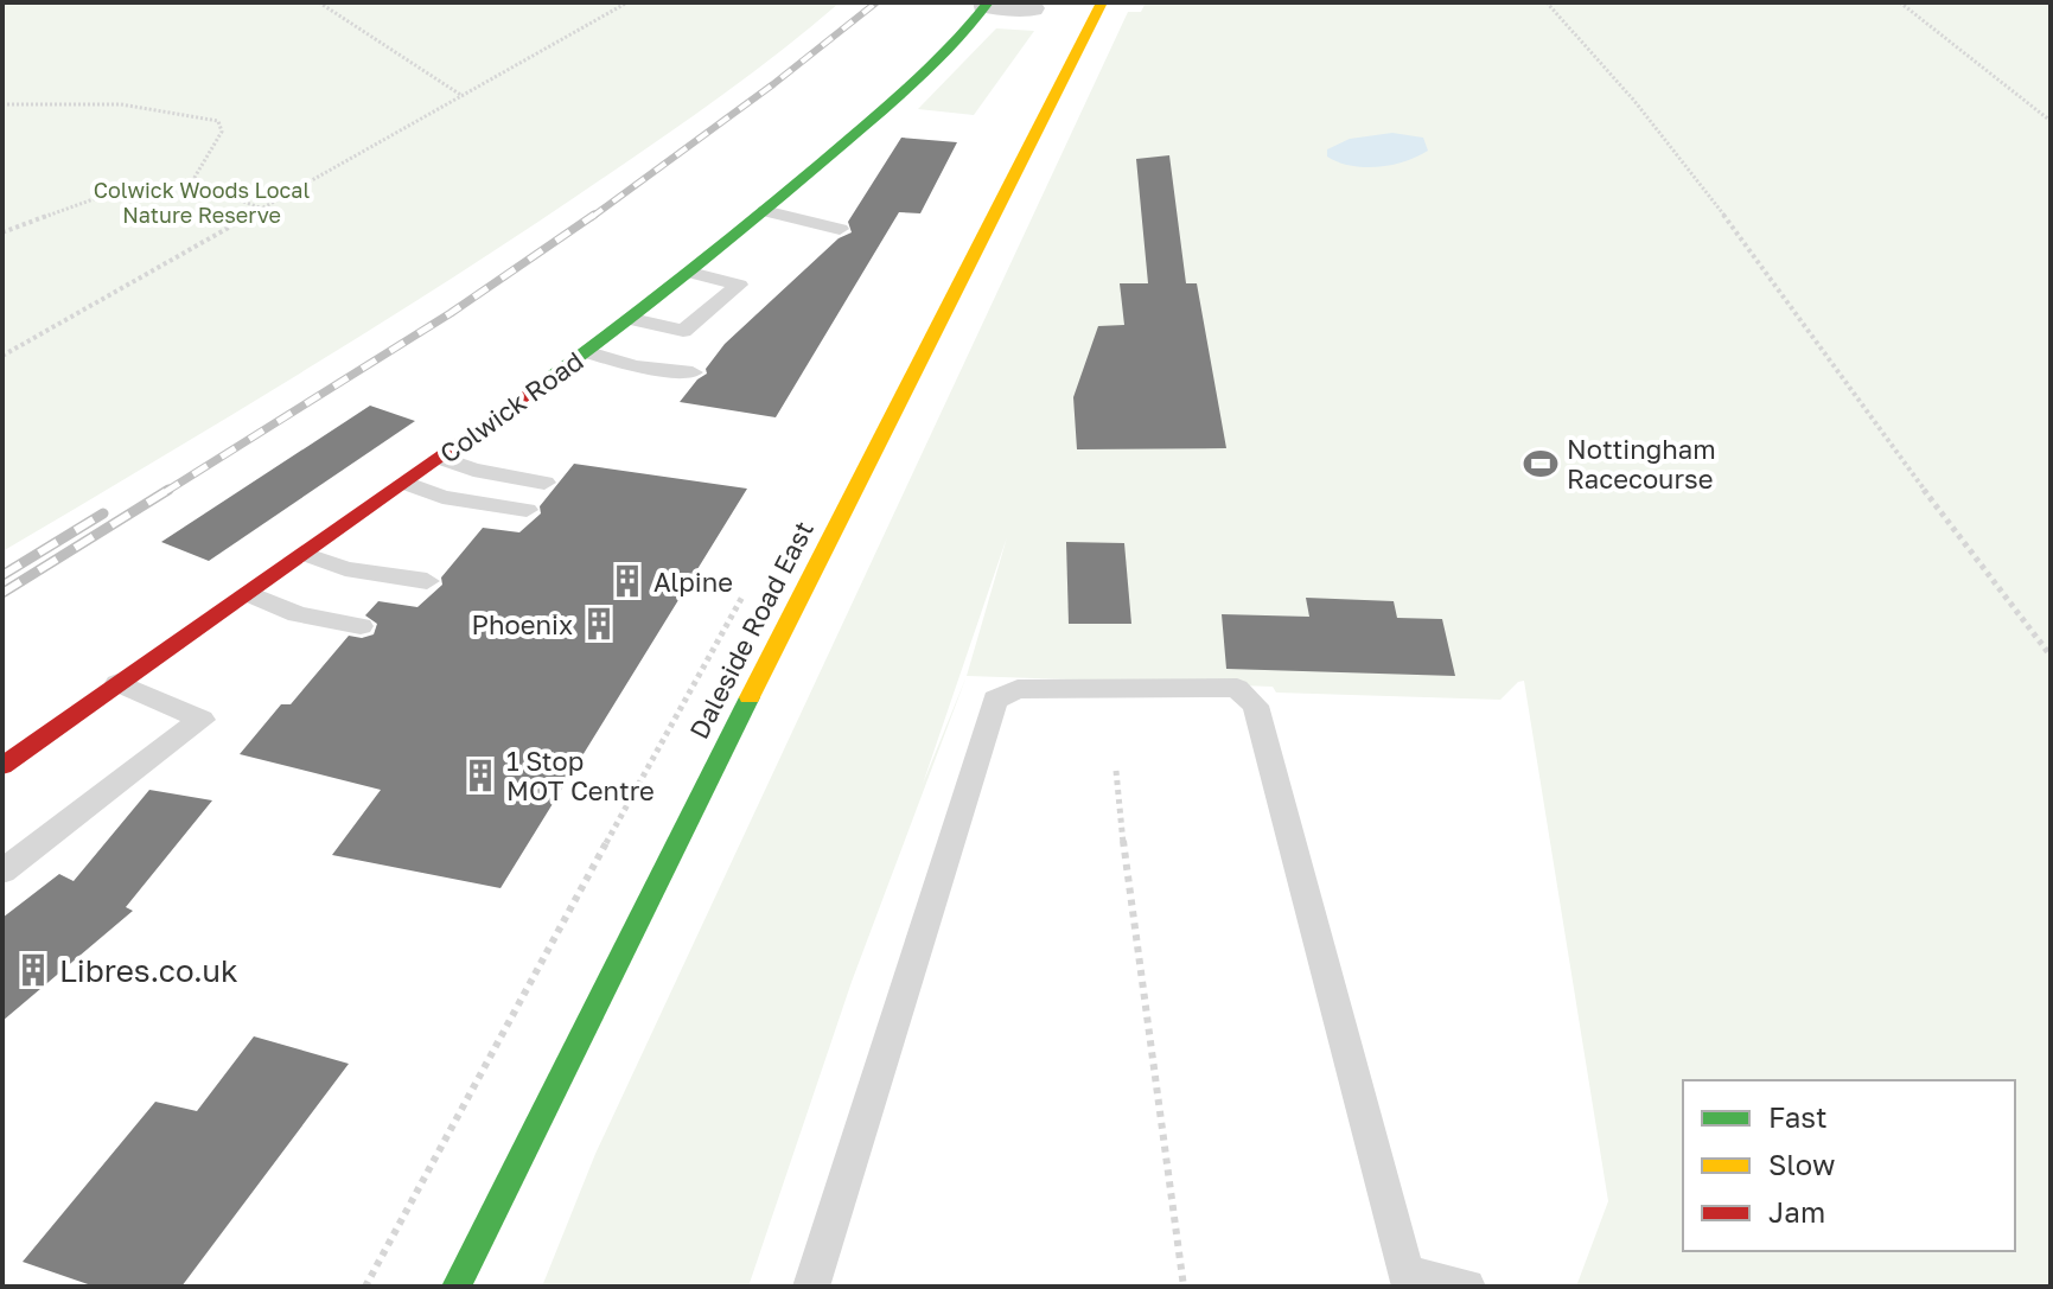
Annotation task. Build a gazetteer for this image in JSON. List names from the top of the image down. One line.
{"streets":{"main road":["Colwick Road","Daleside Road East"]},"parks":["Colwick Woods Local Nature Reserve"],"places":{"sports":["Nottingham Racecourse"],"building":["Alpine","Phoenix","1 Stop MOT Centre","Libres.co.uk"]},"legend":["Fast","Slow","Jam"]}
